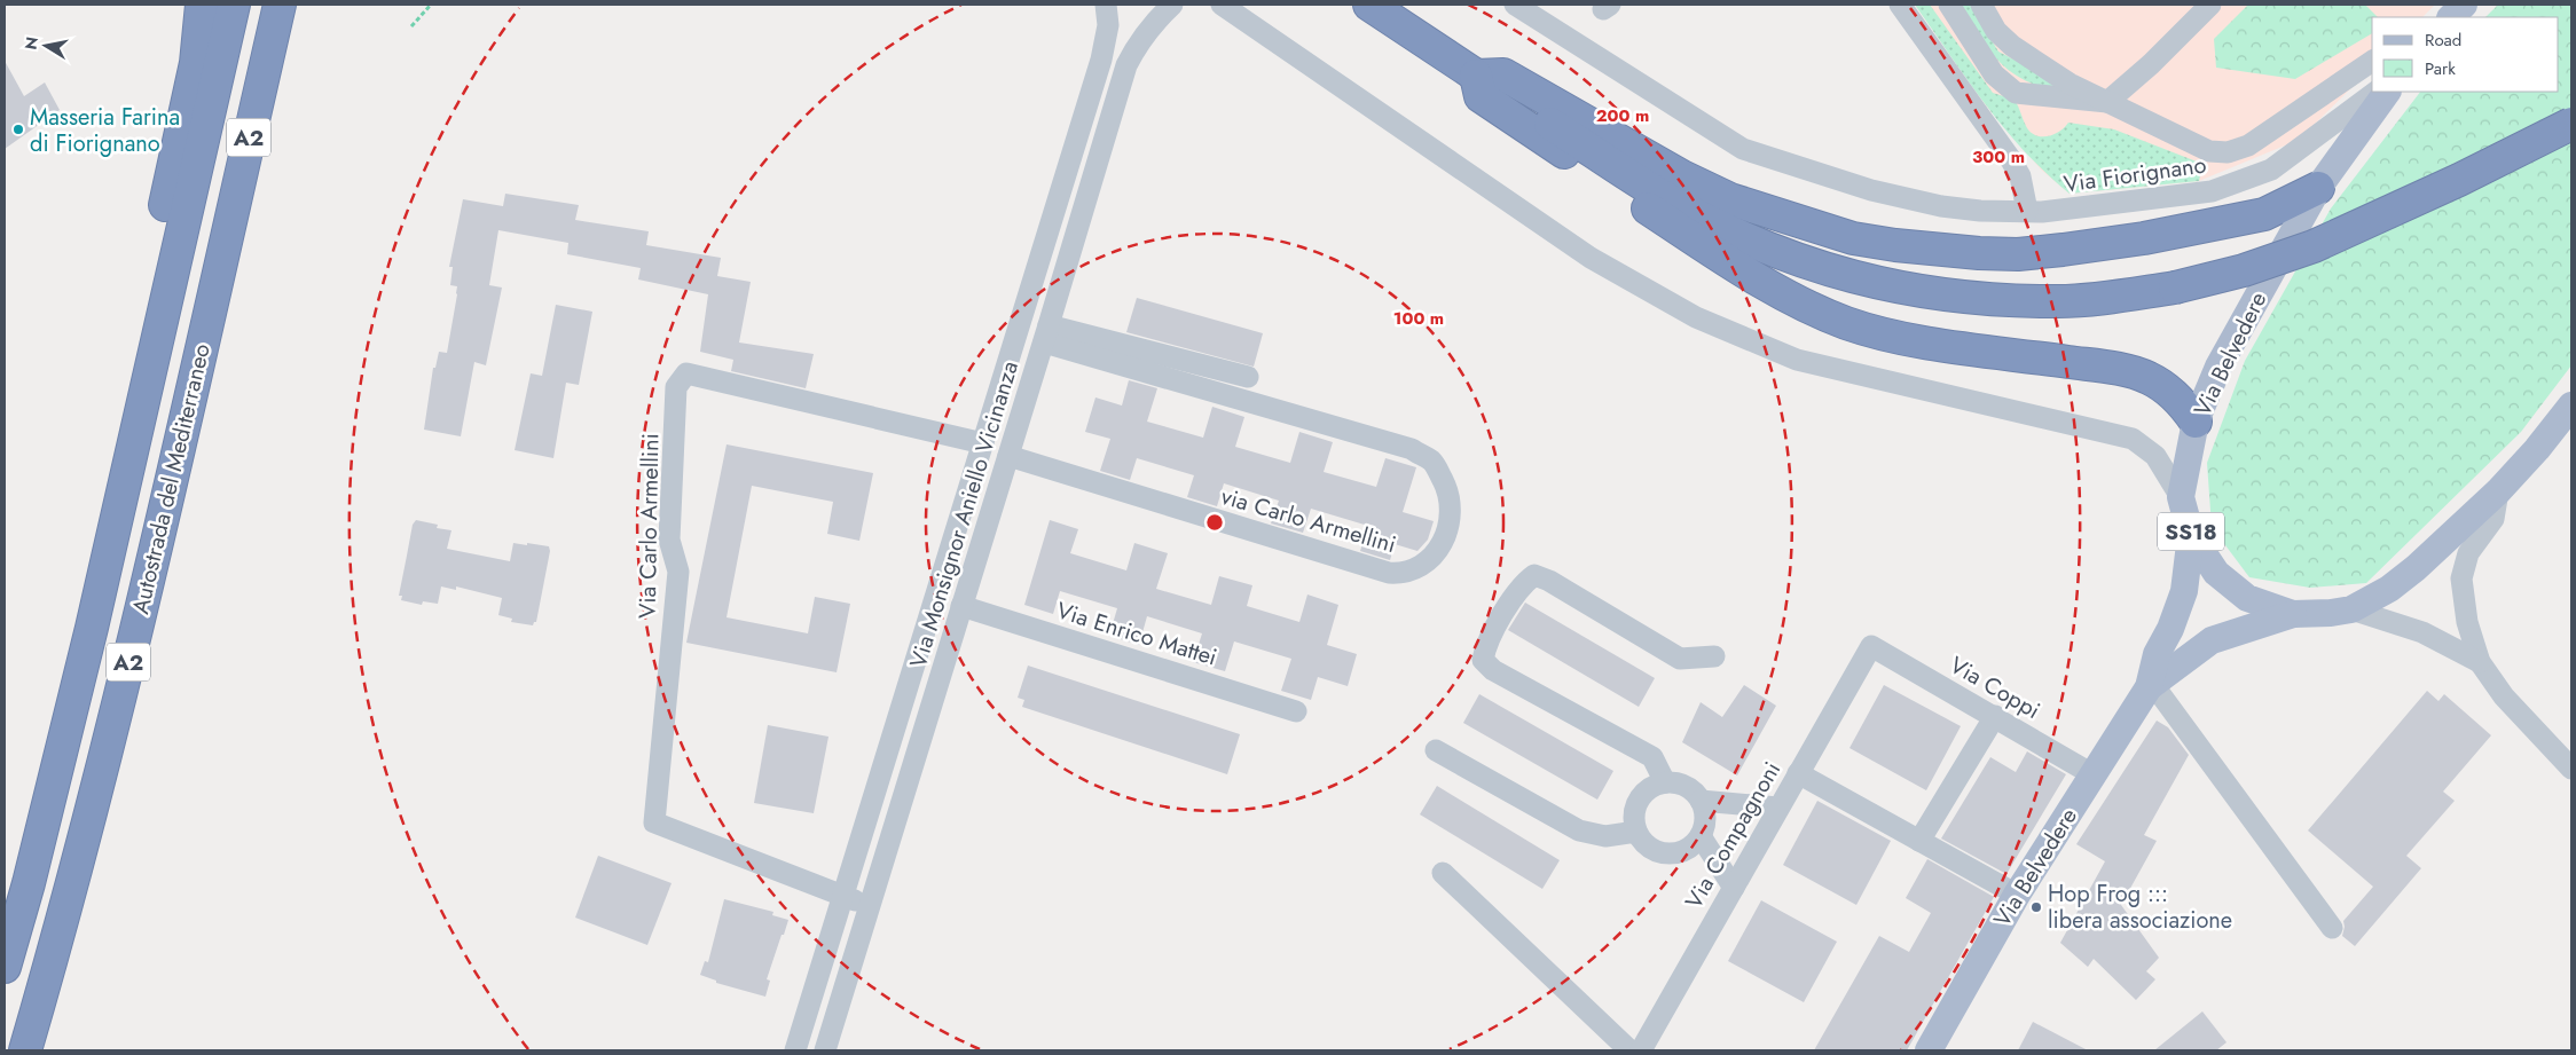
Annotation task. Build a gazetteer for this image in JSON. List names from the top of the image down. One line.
{"streets":{"highway":["A2","Autostrada del Mediterraneo"],"main road":["Via Belvedere","SS18"],"street":["Via Fiorignano","Via Monsignor Aniello Vicinanza","via Carlo Armellini","Via Carlo Armellini","Via Enrico Mattei","Via Coppi","Via Compagnoni"]},"crossings":[["Via Belvedere","SS18"],["Via Belvedere","Via Coppi"],["Via Monsignor Aniello Vicinanza","via Carlo Armellini"],["Via Monsignor Aniello Vicinanza","Via Carlo Armellini"],["Via Monsignor Aniello Vicinanza","Via Enrico Mattei"],["Via Coppi","Via Compagnoni"]],"places":["Masseria Farina di Fiorignano","Hop Frog ::: libera associazione"],"legend":["Road","Park"],"north":"left","rings":["200 m","300 m","100 m"]}
